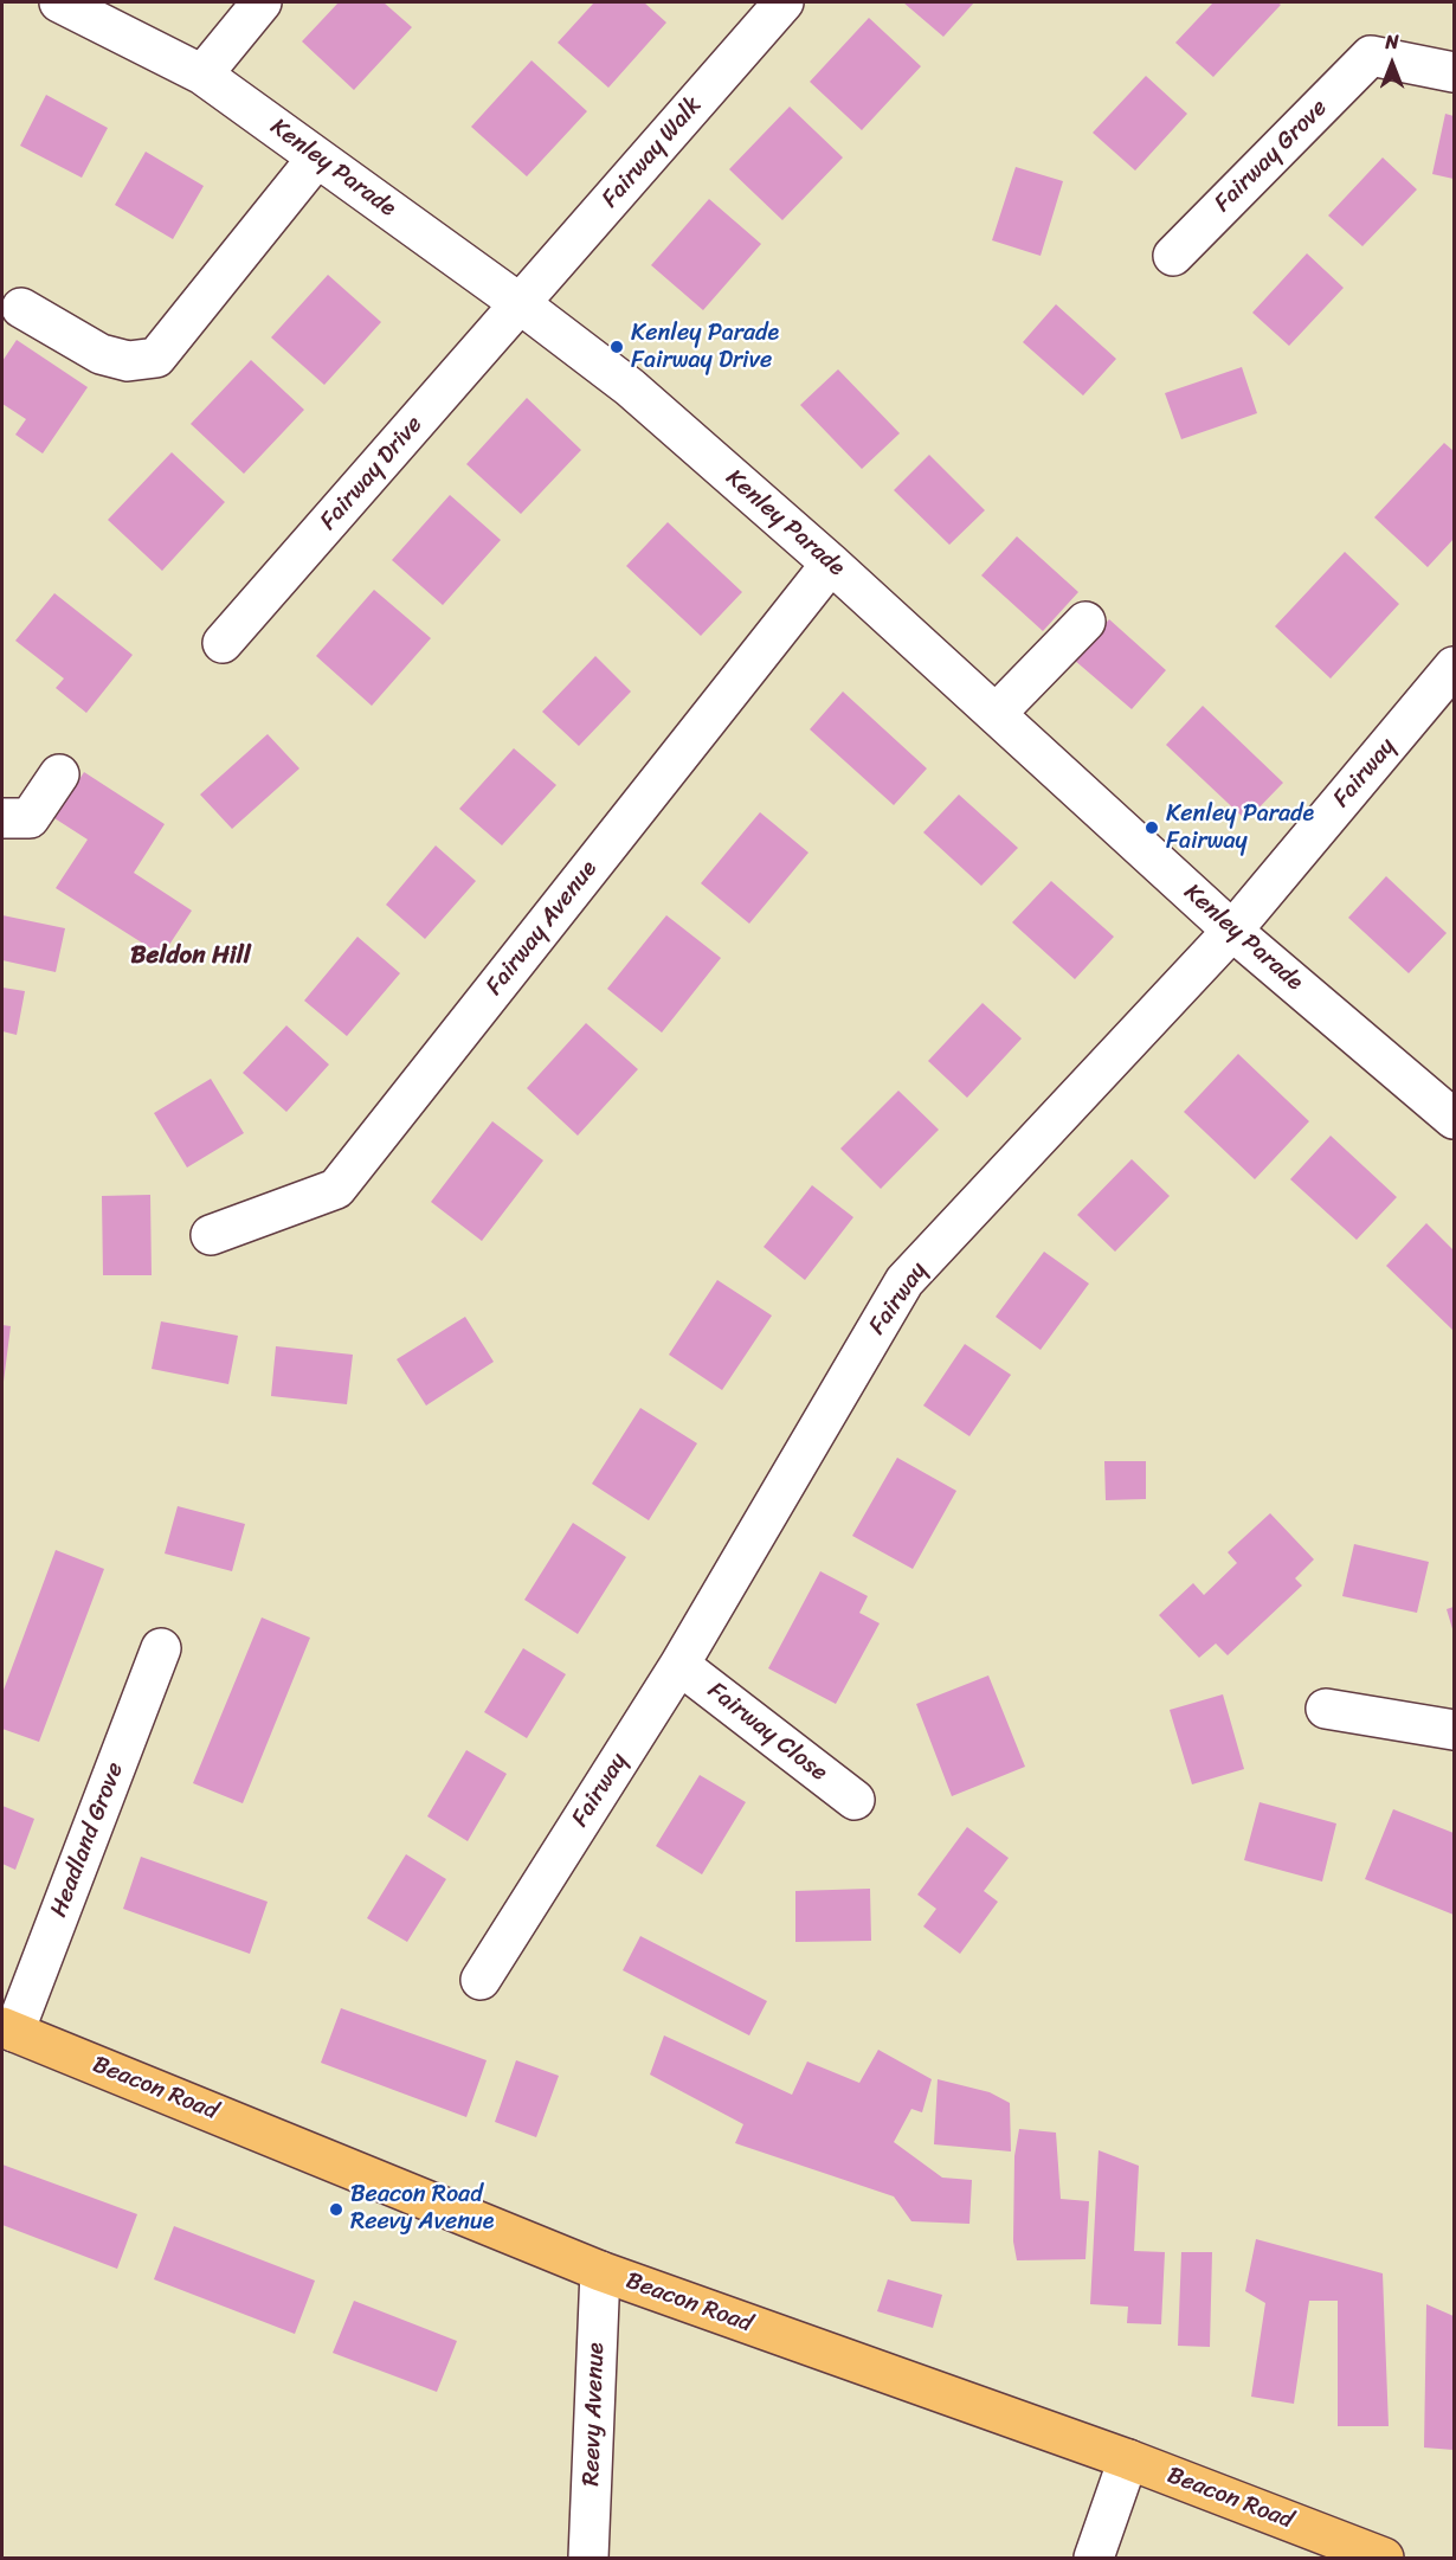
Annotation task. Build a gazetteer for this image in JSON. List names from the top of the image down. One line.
{"streets":{"main road":["Beacon Road"],"street":["Fairway Walk","Fairway Grove","Kenley Parade","Fairway Drive","Fairway","Fairway Avenue","Fairway Close","Headland Grove","Reevy Avenue"]},"crossings":[["Fairway Walk","Kenley Parade"],["Fairway Walk","Fairway Drive"],["Kenley Parade","Fairway Drive"],["Kenley Parade","Fairway"],["Kenley Parade","Fairway Avenue"],["Fairway","Fairway Close"],["Headland Grove","Beacon Road"],["Beacon Road","Reevy Avenue"]],"districts":["Beldon Hill"],"places":["Kenley Parade Fairway Drive","Kenley Parade Fairway","Beacon Road Reevy Avenue"],"north":"top"}
